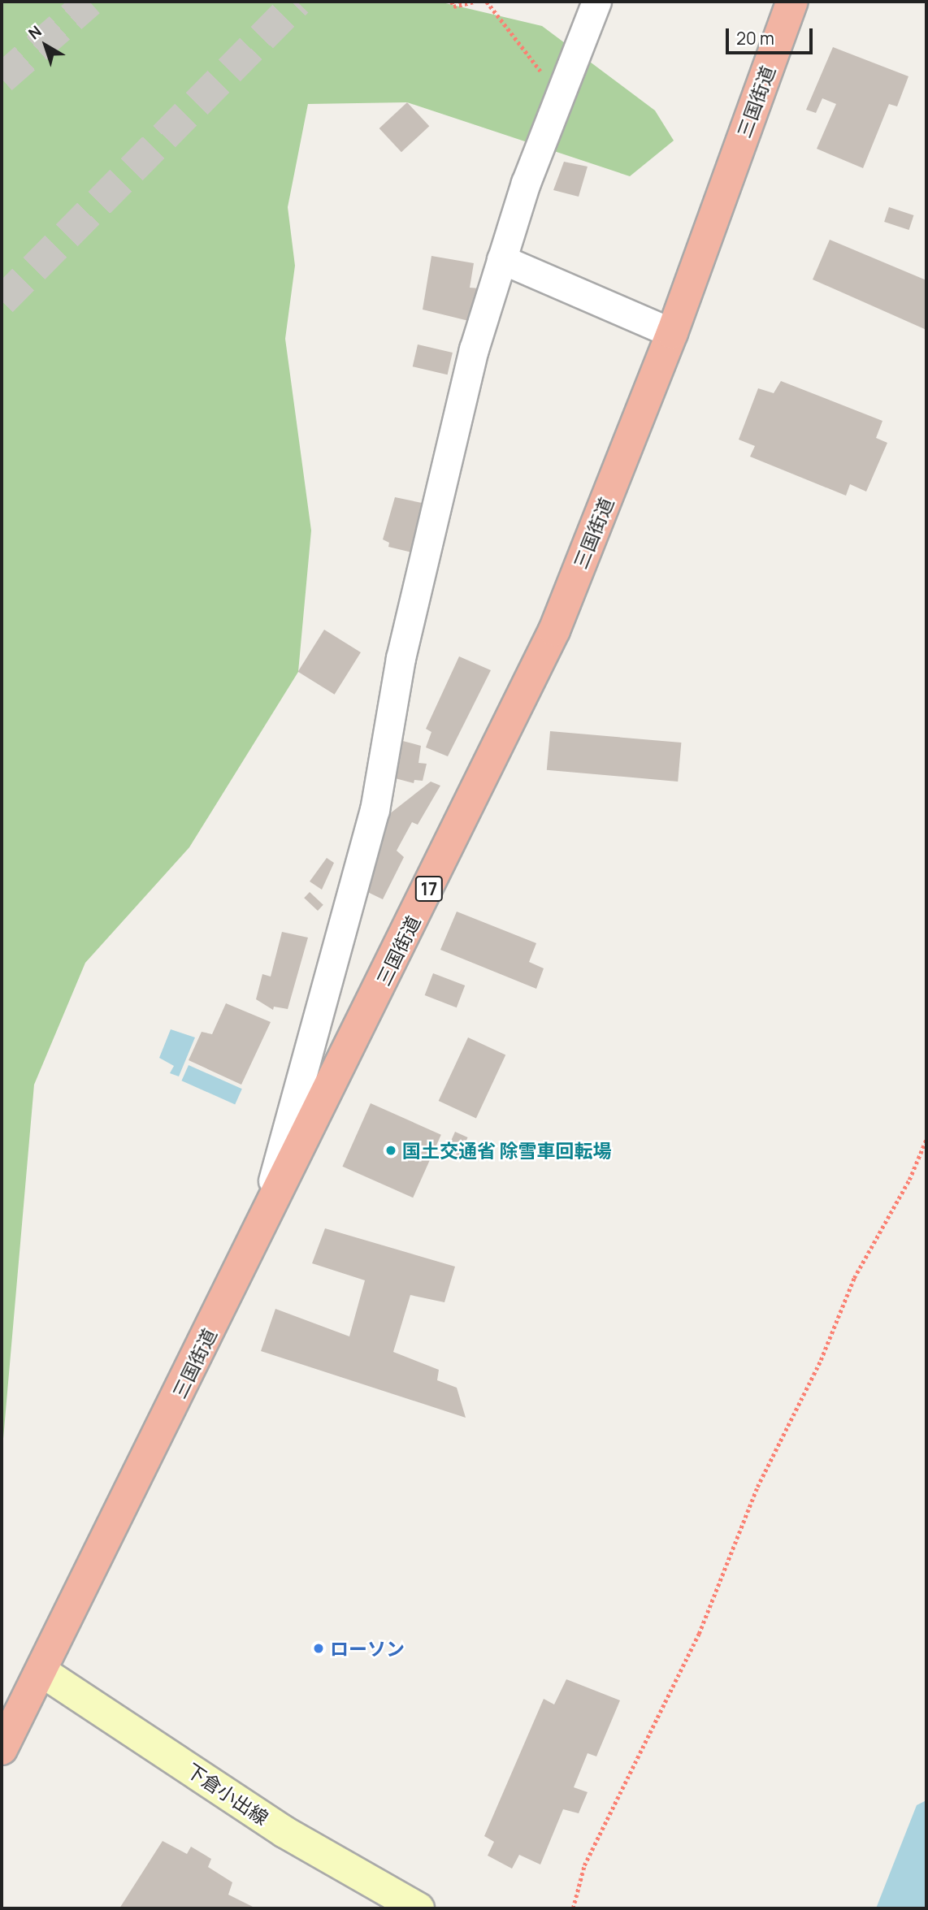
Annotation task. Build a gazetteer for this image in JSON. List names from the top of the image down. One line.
{"streets":{"highway":["三国街道","17"],"main road":["下倉小出線"]},"crossings":[["三国街道","下倉小出線"]],"places":["国土交通省 除雪車回転場","ローソン"],"scale_bar":"20 m","north":"top left"}
